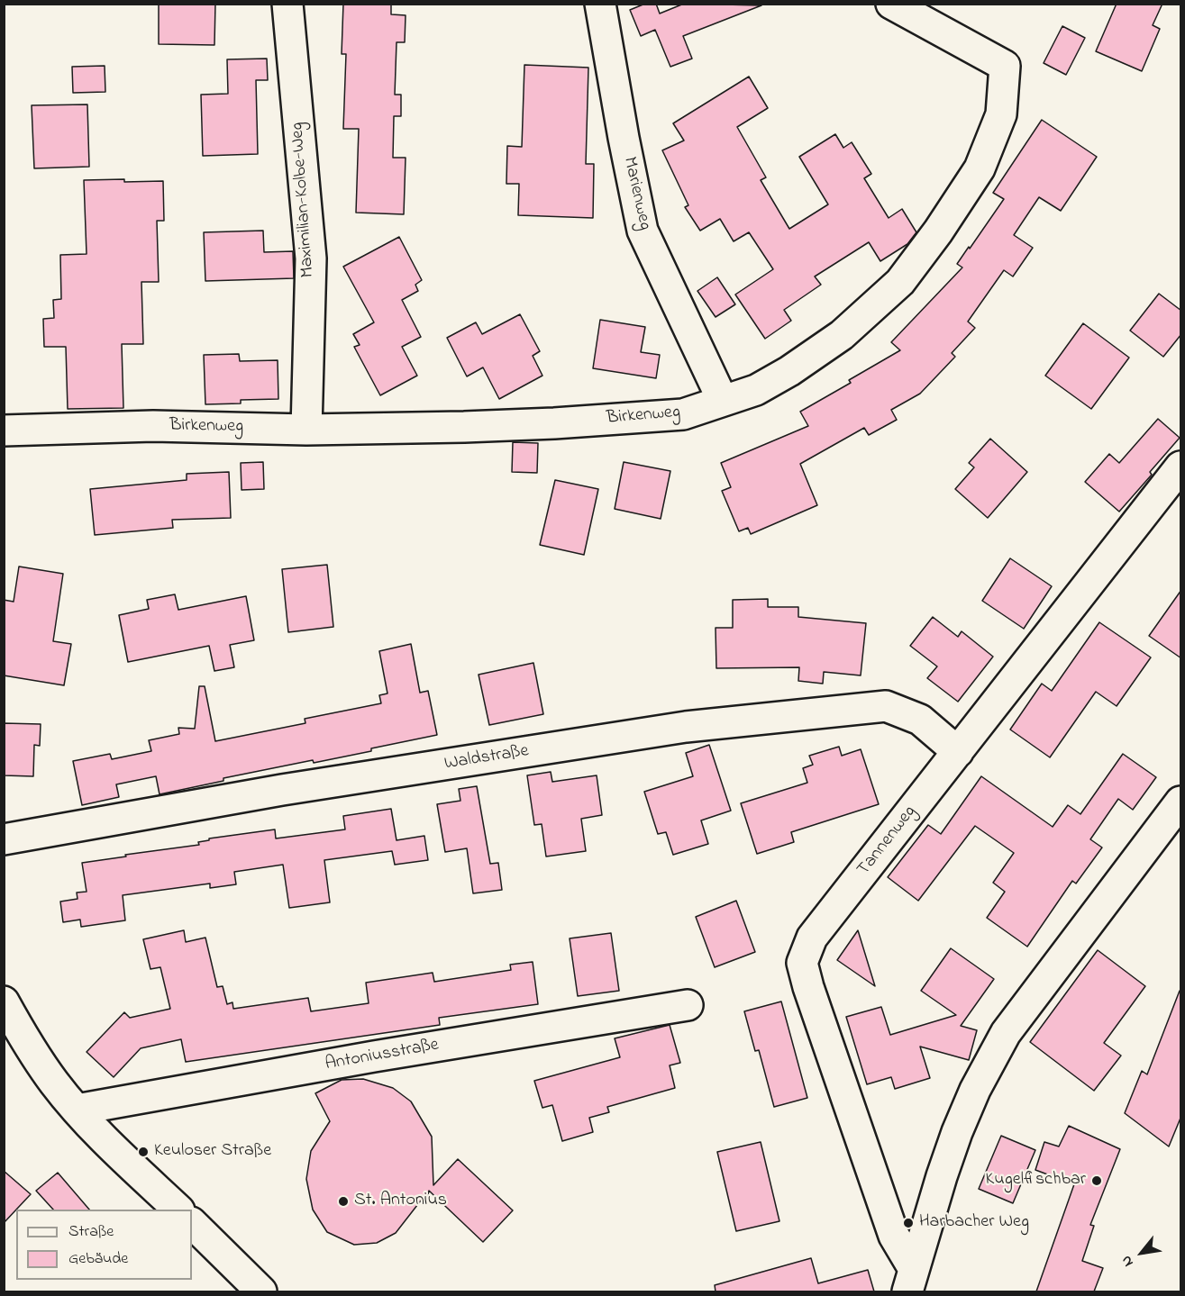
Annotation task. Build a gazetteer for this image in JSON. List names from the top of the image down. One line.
{"streets":{"street":["Marienweg","Maximilian-Kolbe-Weg","Birkenweg","Waldstraße","Tannenweg","Antoniusstraße"]},"crossings":[["Marienweg","Birkenweg"],["Maximilian-Kolbe-Weg","Birkenweg"],["Waldstraße","Tannenweg"]],"places":["Keuloser Straße","Kugelfischbar","St. Antonius","Harbacher Weg"],"legend":["Straße","Gebäude"],"north":"bottom left"}
